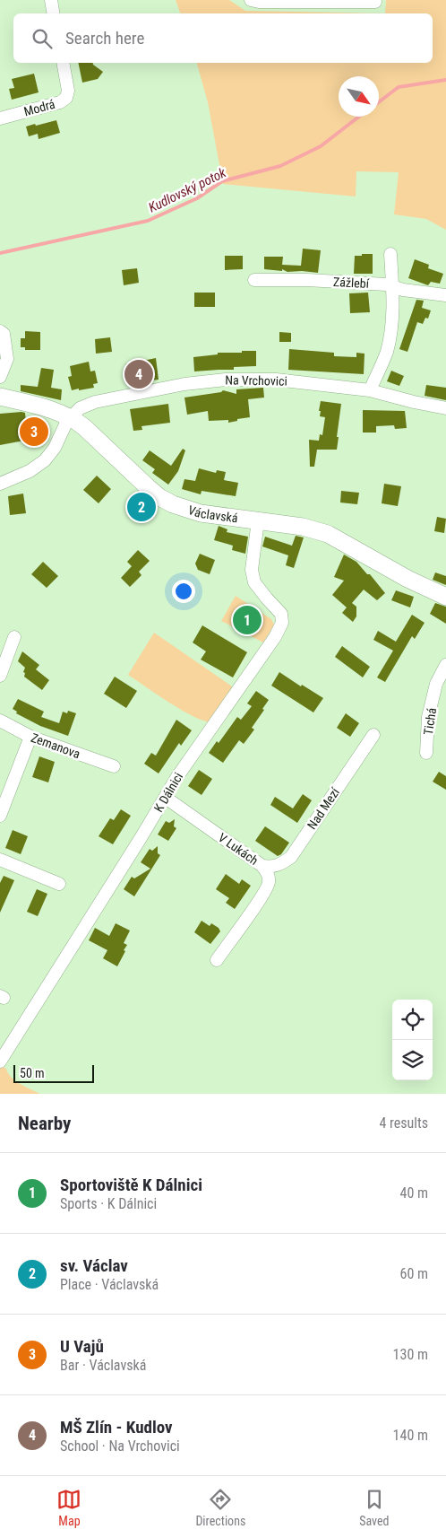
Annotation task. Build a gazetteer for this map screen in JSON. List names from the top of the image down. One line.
{"streets":{"street":["Modrá","Zážlebí","Na Vrchovici","Václavská","Tichá","Zemanova","K Dálnici","Nad Mezí","V Lukách"]},"crossings":[["Na Vrchovici","Václavská"],["Václavská","K Dálnici"],["K Dálnici","V Lukách"],["Nad Mezí","V Lukách"]],"water":["Kudlovský potok"],"scale_bar":"50 m","north":"bottom right","page":{"search":"Search here","pins":["4","3","2","1"],"scale":"50 m","heading":["Nearby","4 results"],"list":[{"mark":"1","name":"Sportoviště K Dálnici","note":"Sports · K Dálnici","value":"40 m"},{"mark":"2","name":"sv. Václav","note":"Place · Václavská","value":"60 m"},{"mark":"3","name":"U Vajů","note":"Bar · Václavská","value":"130 m"},{"mark":"4","name":"MŠ Zlín - Kudlov","note":"School · Na Vrchovici","value":"140 m"}],"nav":["Map","Directions","Saved"]}}
